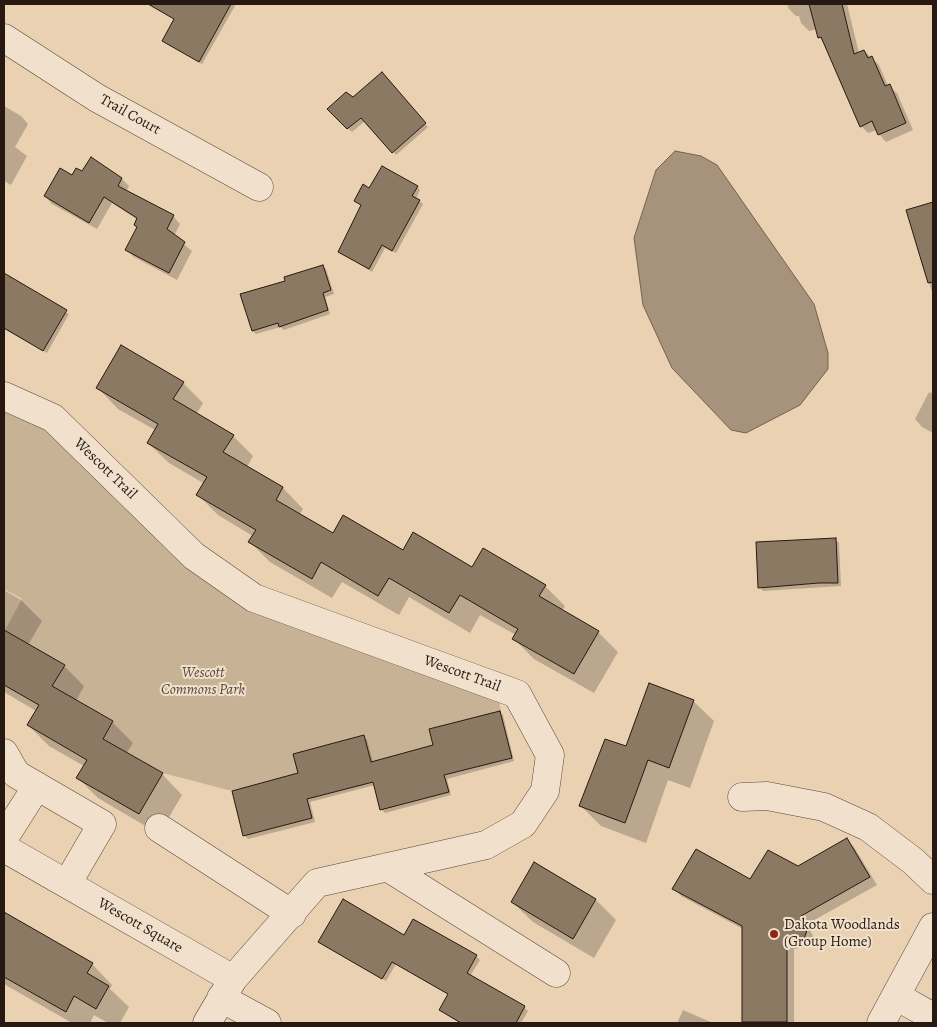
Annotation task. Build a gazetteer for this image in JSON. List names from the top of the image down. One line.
{"streets":{"street":["Trail Court","Wescott Trail","Wescott Square"]},"crossings":[["Wescott Trail","Wescott Square"]],"parks":["Wescott Commons Park"],"places":["Dakota Woodlands (Group Home)"]}
